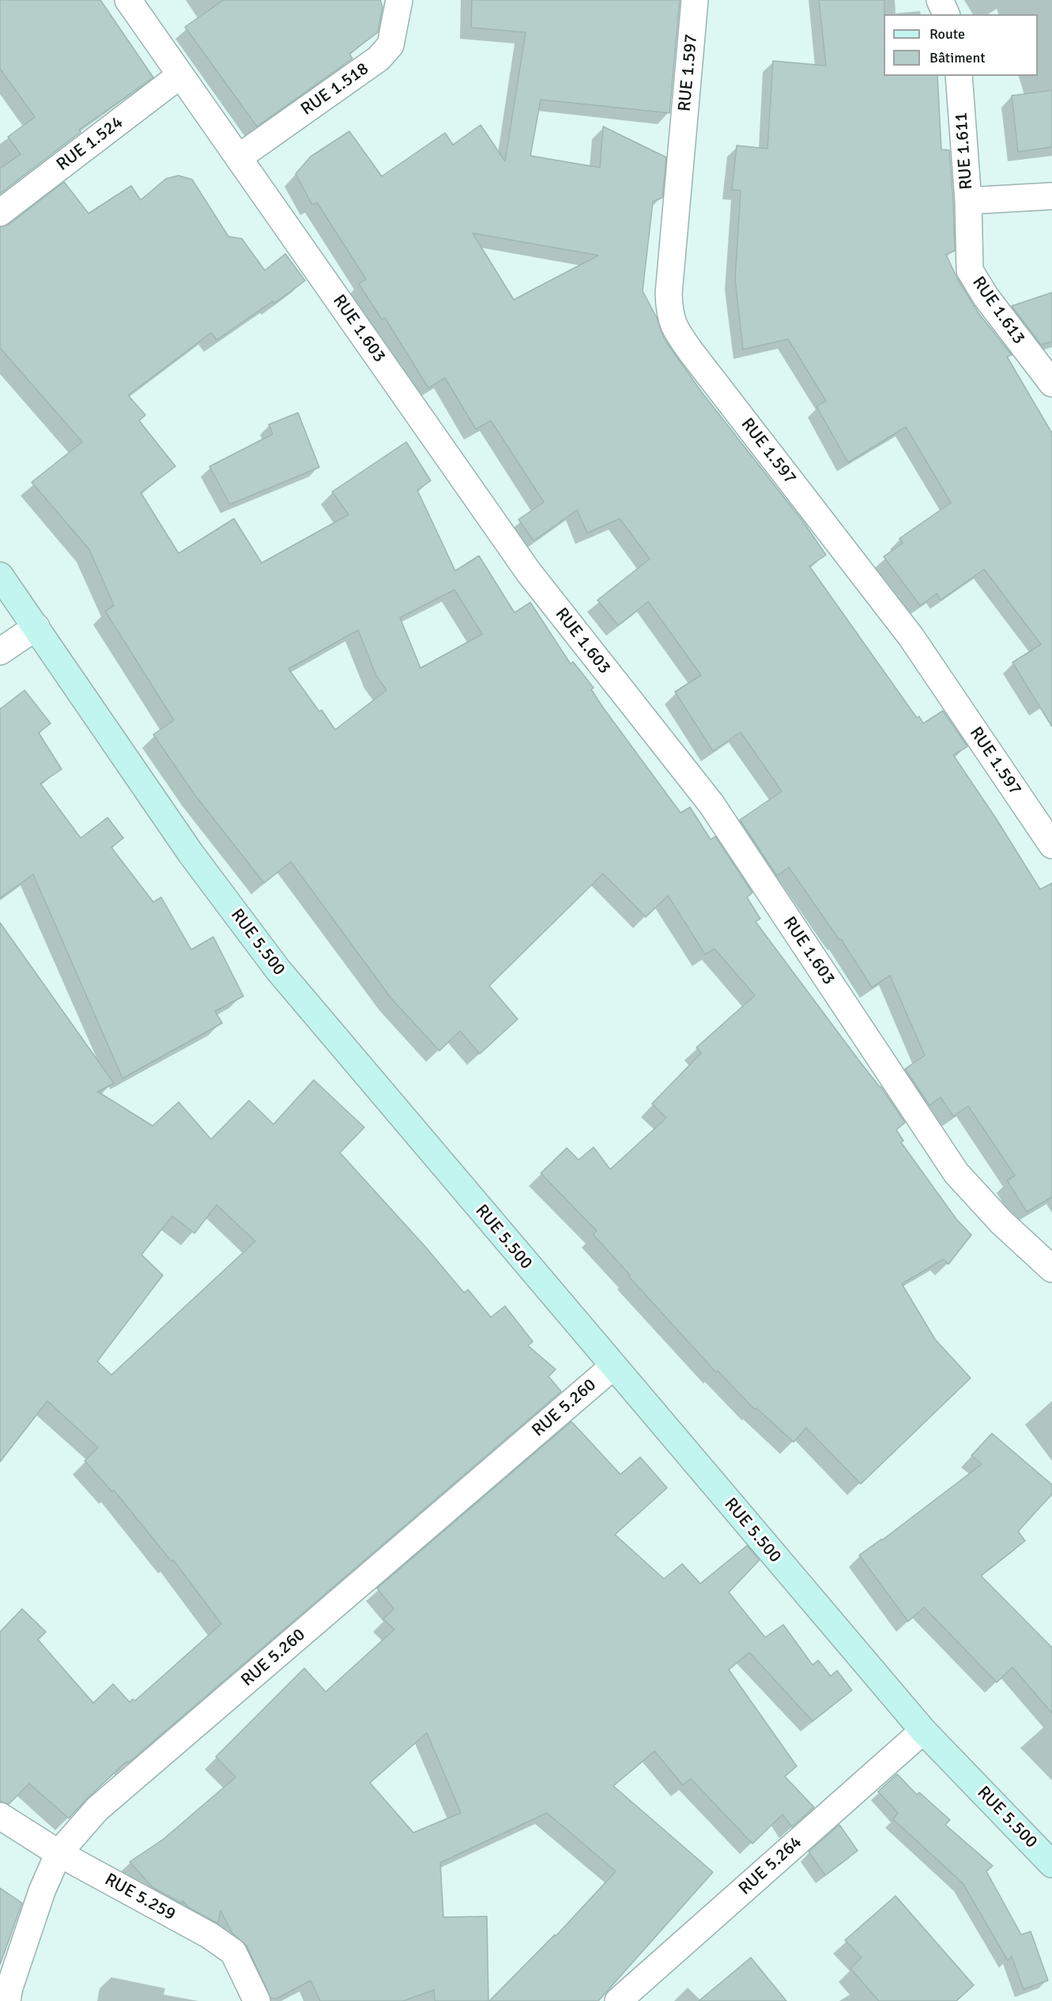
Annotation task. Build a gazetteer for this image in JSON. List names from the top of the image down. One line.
{"streets":{"main road":["RUE 5.500"],"street":["RUE 1.597","RUE 1.518","RUE 1.524","RUE 1.611","RUE 1.613","RUE 1.603","RUE 5.260","RUE 5.264","RUE 5.259"]},"crossings":[["RUE 1.518","RUE 1.603"],["RUE 1.524","RUE 1.603"],["RUE 1.611","RUE 1.613"],["RUE 5.500","RUE 5.260"],["RUE 5.500","RUE 5.264"],["RUE 5.260","RUE 5.259"]],"legend":["Route","Bâtiment"]}
